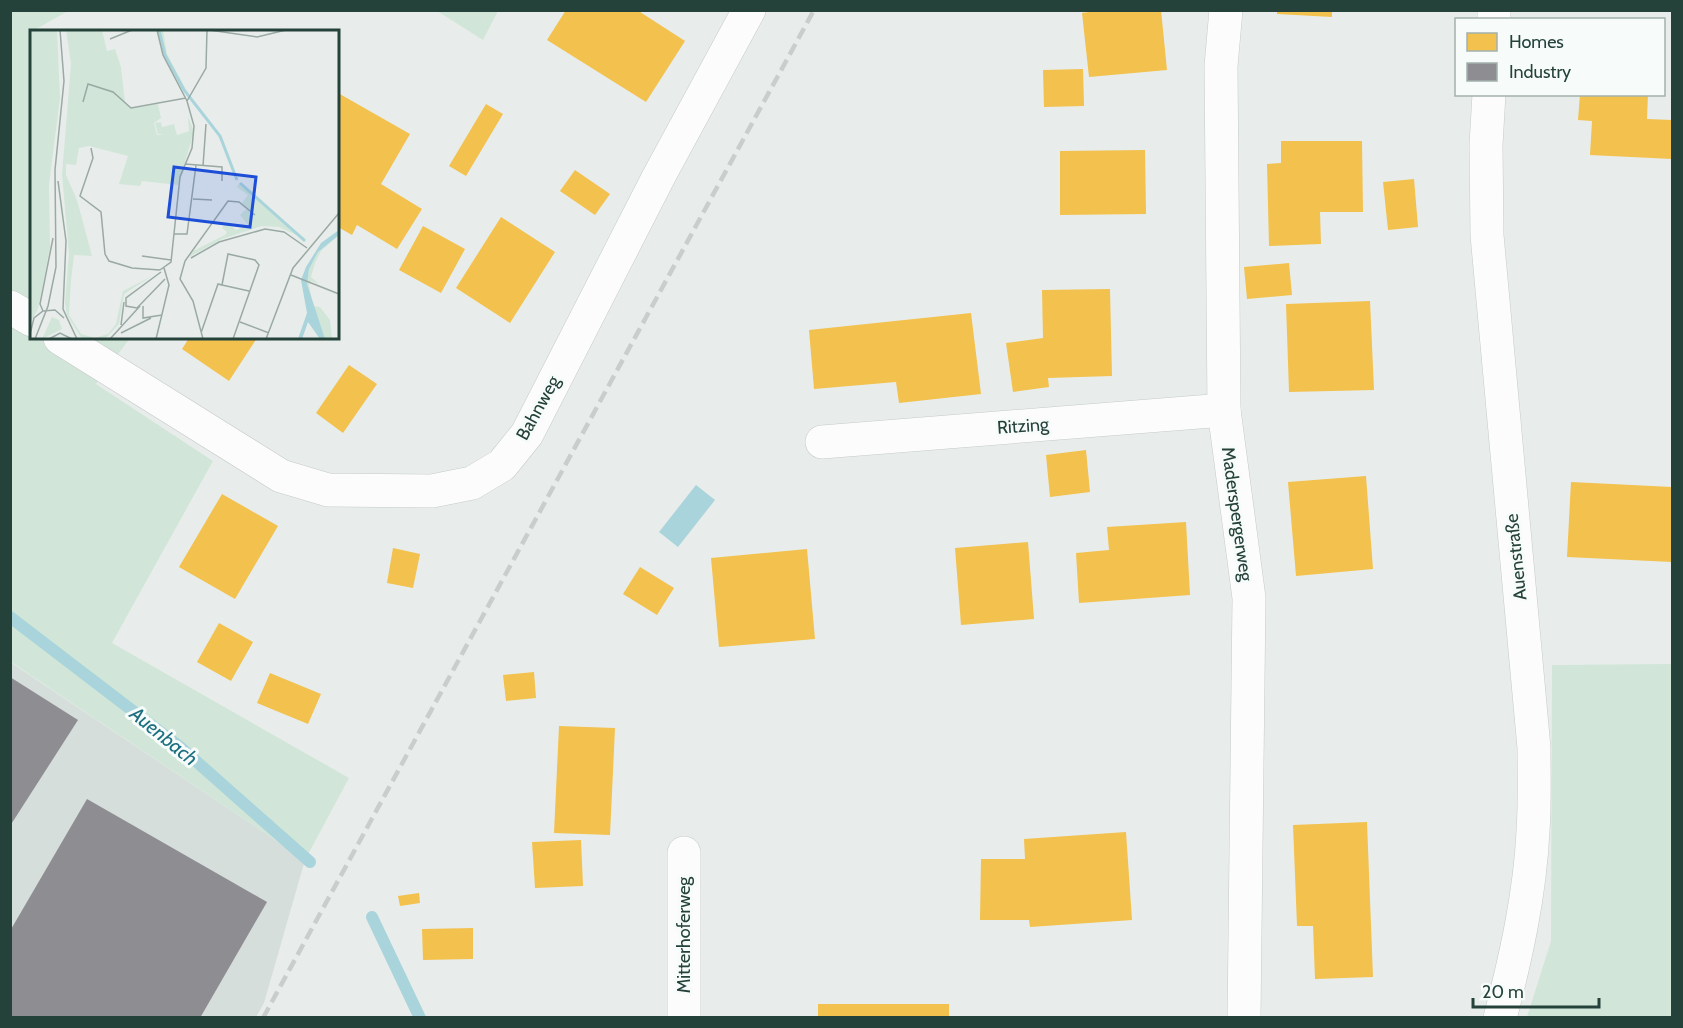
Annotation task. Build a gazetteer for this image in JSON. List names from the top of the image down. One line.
{"streets":{"street":["Bahnweg","Ritzing","Maderspergerweg","Auenstraße","Mitterhoferweg"]},"crossings":[["Ritzing","Maderspergerweg"]],"water":["Auenbach"],"legend":["Homes","Industry"],"scale_bar":"20 m"}
